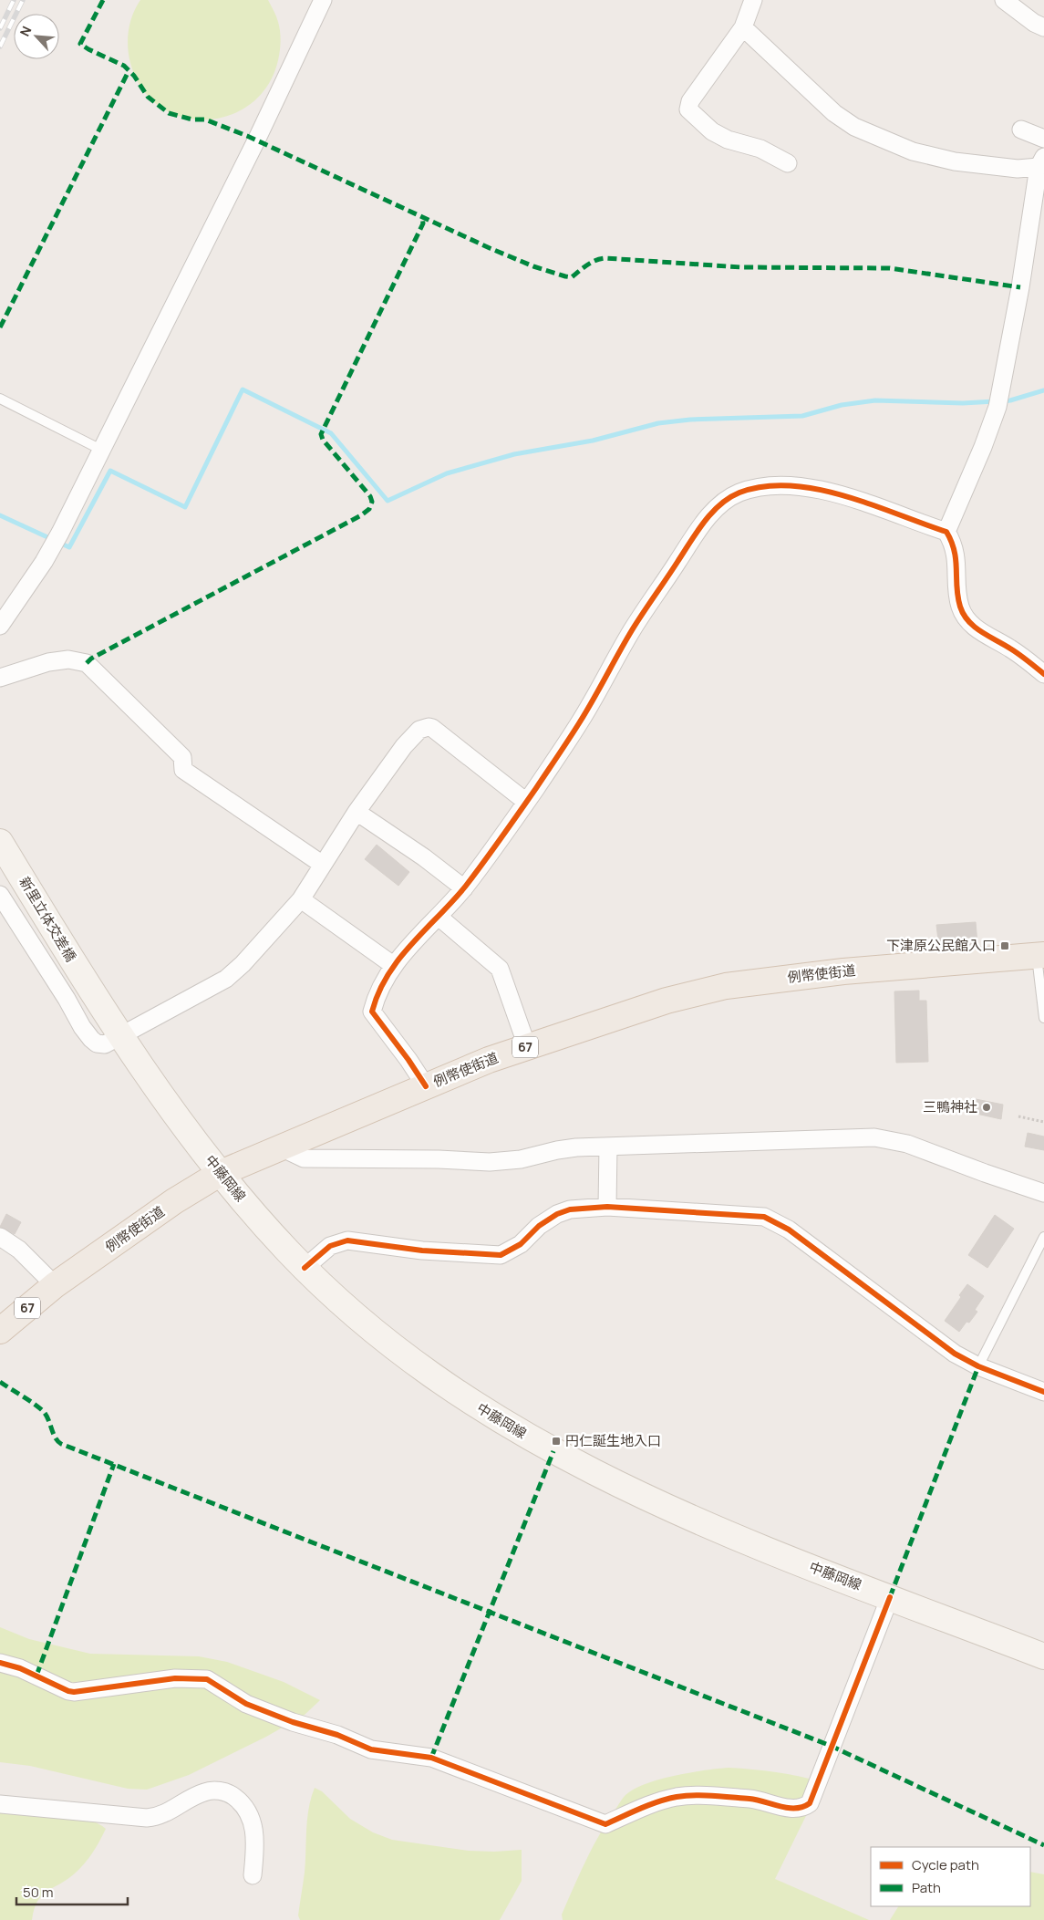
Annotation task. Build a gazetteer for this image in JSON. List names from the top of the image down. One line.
{"streets":{"main road":["新里立体交差橋","例幣使街道","67","中藤岡線"]},"crossings":[["新里立体交差橋","中藤岡線"],["例幣使街道","中藤岡線"]],"places":{"transit":["下津原公民館入口","円仁誕生地入口"],"other":["三鴨神社"]},"legend":["Cycle path","Path"],"scale_bar":"50 m","north":"top left"}
